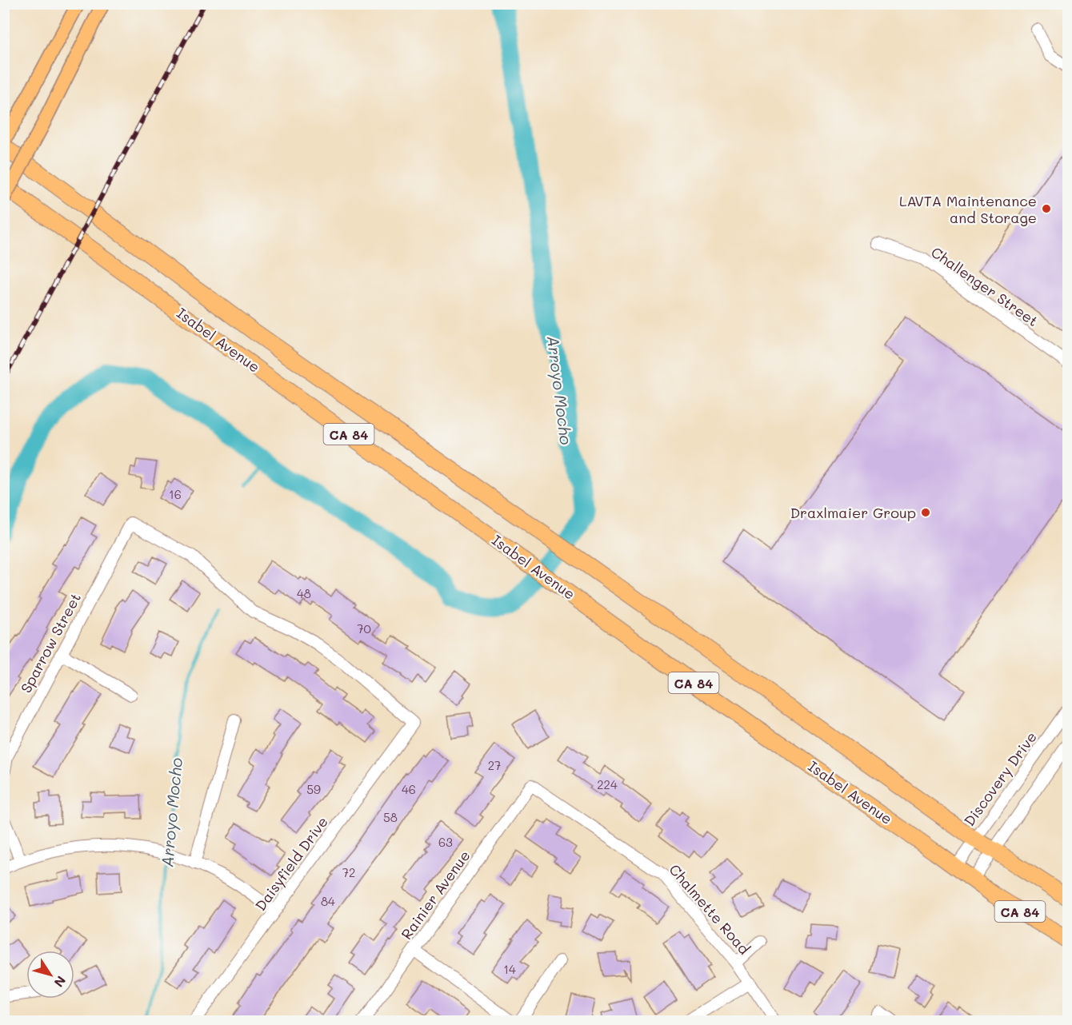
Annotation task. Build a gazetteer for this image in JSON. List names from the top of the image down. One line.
{"streets":{"highway":["Isabel Avenue","CA 84"],"street":["Challenger Street","Sparrow Street","Discovery Drive","Daisyfield Drive","Rainier Avenue","Chalmette Road"]},"crossings":[["Isabel Avenue","Discovery Drive"],["Sparrow Street","Daisyfield Drive"],["Rainier Avenue","Chalmette Road"]],"water":["Arroyo Mocho"],"places":["LAVTA Maintenance and Storage","Draxlmaier Group"],"house_numbers":["16","48","70","27","224","59","46","58","63","72","84","14"],"north":"bottom right"}
